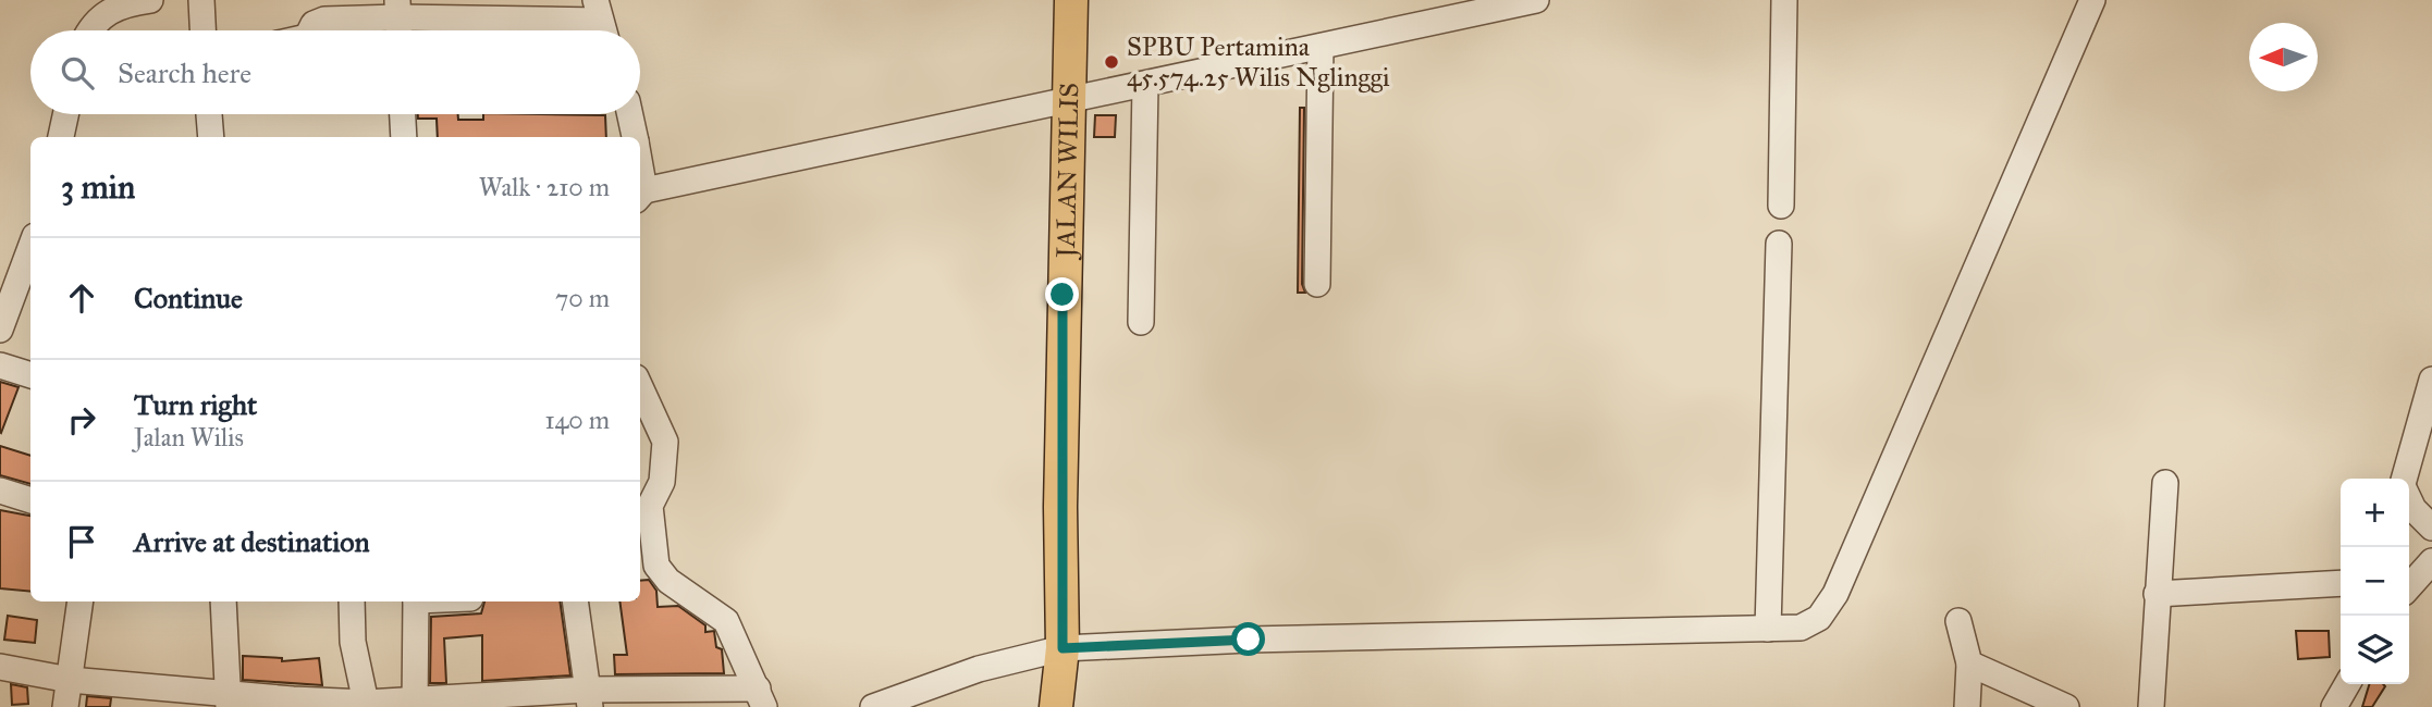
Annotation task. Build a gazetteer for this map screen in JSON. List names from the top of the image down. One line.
{"streets":{"main road":["JALAN WILIS"]},"places":["SPBU Pertamina 45.574.25 Wilis Nglinggi"],"north":"left","page":{"search":"Search here","heading":["3 min","Walk · 210 m"],"list":[["Continue","70 m"],["Turn right","Jalan Wilis","140 m"],"Arrive at destination"],"map_buttons":["+","−"]}}
